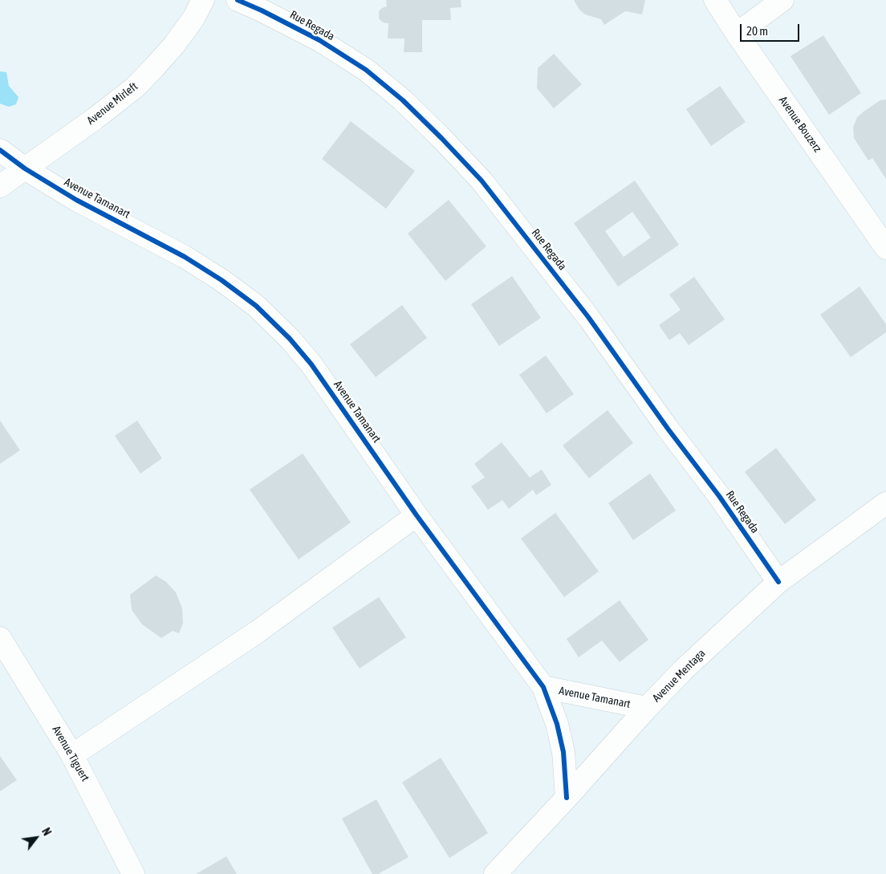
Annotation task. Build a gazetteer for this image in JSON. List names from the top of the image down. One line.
{"streets":{"street":["Rue Regada","Avenue Mirleft","Avenue Bouzerz","Avenue Tamanart","Avenue Mentaga","Avenue Tiguert"]},"crossings":[["Rue Regada","Avenue Mentaga"],["Avenue Mirleft","Avenue Tamanart"],["Avenue Tamanart","Avenue Mentaga"]],"scale_bar":"20 m","north":"top right"}
